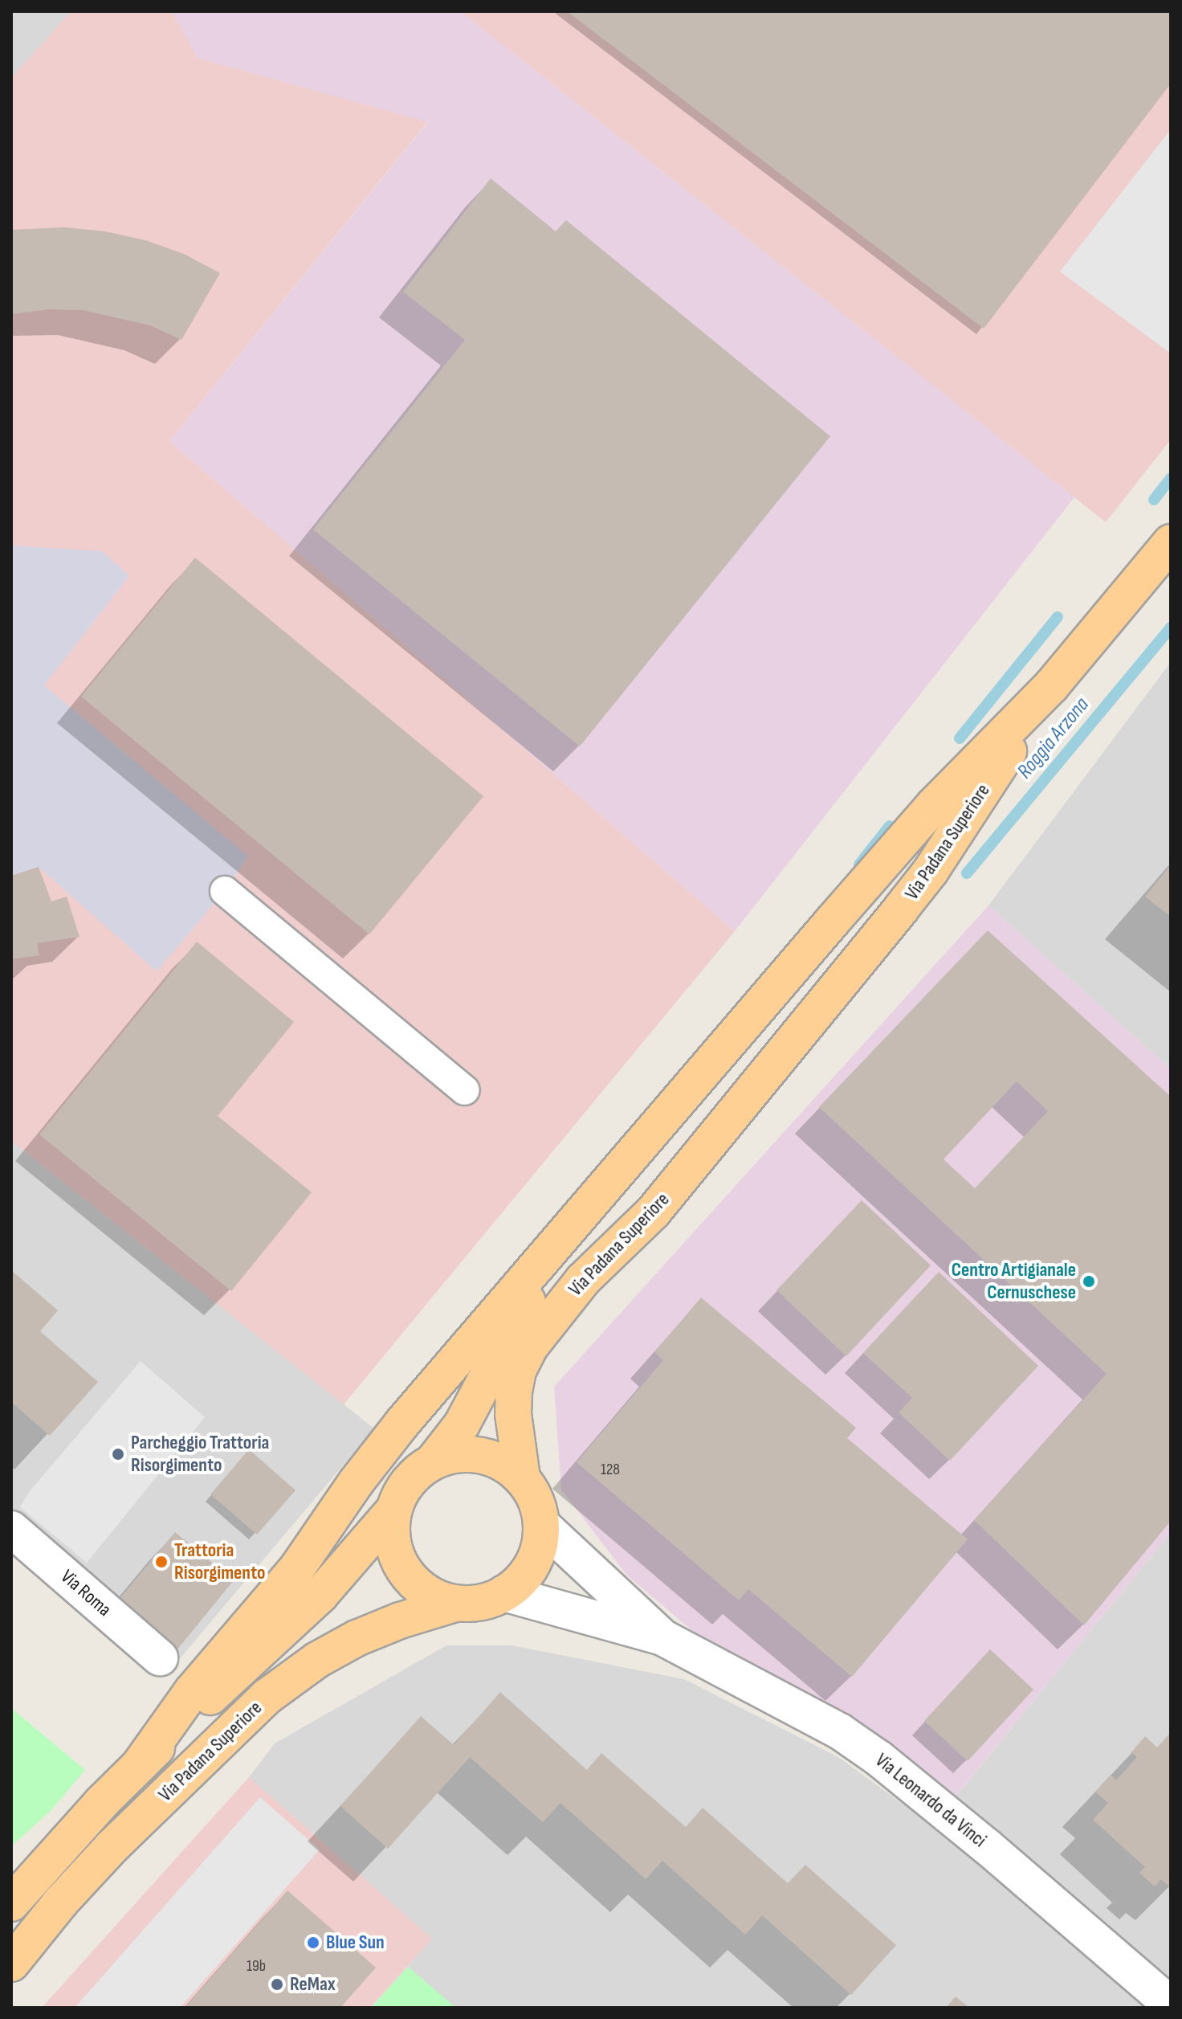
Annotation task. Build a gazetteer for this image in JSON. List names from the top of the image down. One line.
{"streets":{"main road":["Via Padana Superiore"],"street":["Via Roma","Via Leonardo da Vinci"]},"crossings":[["Via Padana Superiore","Via Leonardo da Vinci"]],"water":["Roggia Arzona"],"places":["Centro Artigianale Cernuschese","Parcheggio Trattoria Risorgimento","Trattoria Risorgimento","Blue Sun","ReMax"],"house_numbers":["128","19b"]}
